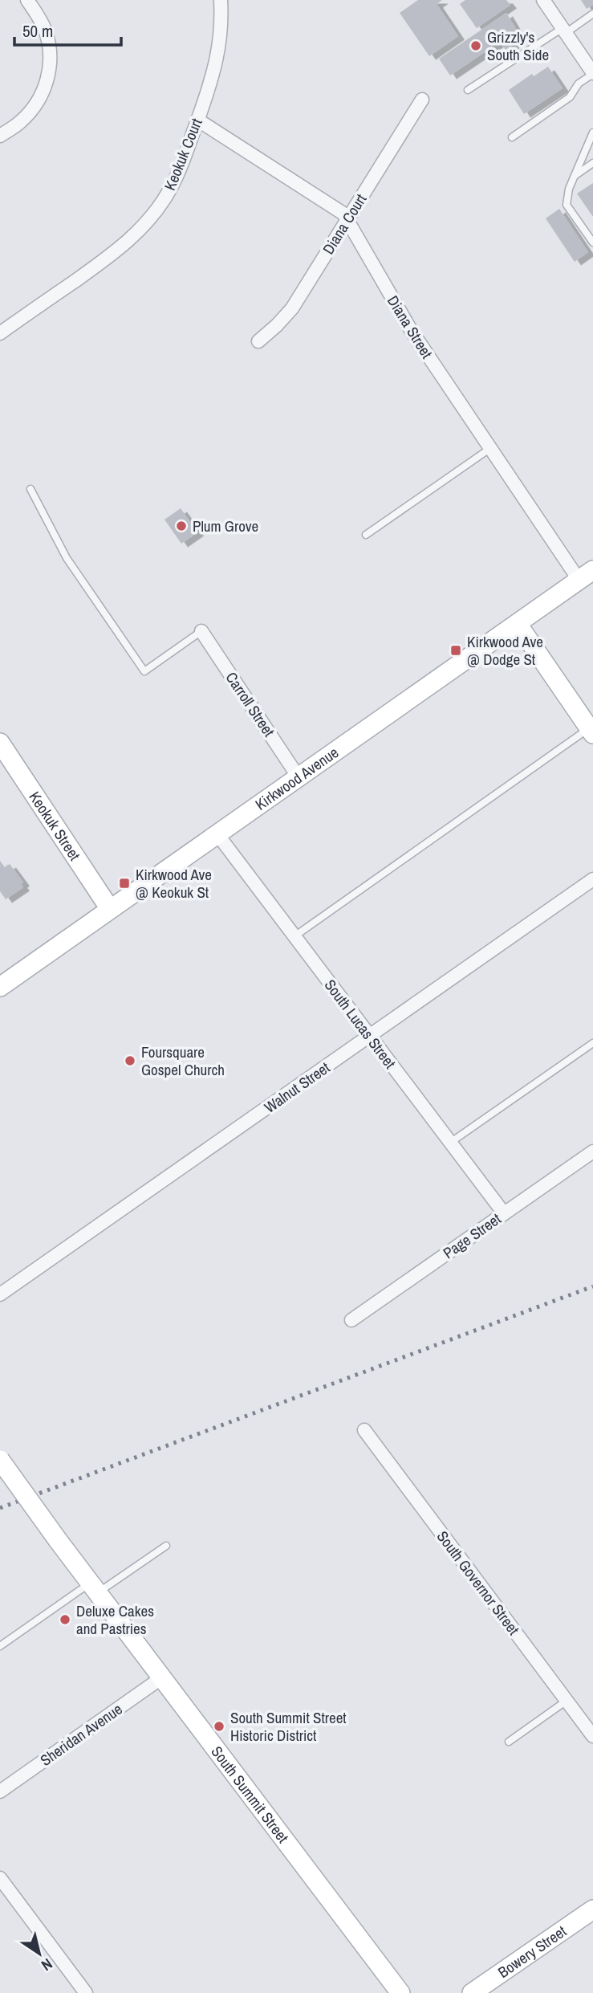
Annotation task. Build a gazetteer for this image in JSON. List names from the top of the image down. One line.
{"streets":{"street":["Keokuk Court","Diana Court","Diana Street","Carroll Street","Kirkwood Avenue","Keokuk Street","South Lucas Street","Walnut Street","Page Street","South Governor Street","Sheridan Avenue","South Summit Street","Bowery Street"]},"crossings":[["Keokuk Court","Diana Street"],["Diana Court","Diana Street"],["Diana Street","Kirkwood Avenue"],["Carroll Street","Kirkwood Avenue"],["Kirkwood Avenue","Keokuk Street"],["Kirkwood Avenue","South Lucas Street"],["South Lucas Street","Walnut Street"],["South Lucas Street","Page Street"],["Sheridan Avenue","South Summit Street"]],"places":{"other":["Grizzly's South Side","Plum Grove","Foursquare Gospel Church","Deluxe Cakes and Pastries","South Summit Street Historic District"],"transit":["Kirkwood Ave @ Dodge St","Kirkwood Ave @ Keokuk St"]},"scale_bar":"50 m","north":"bottom right"}
